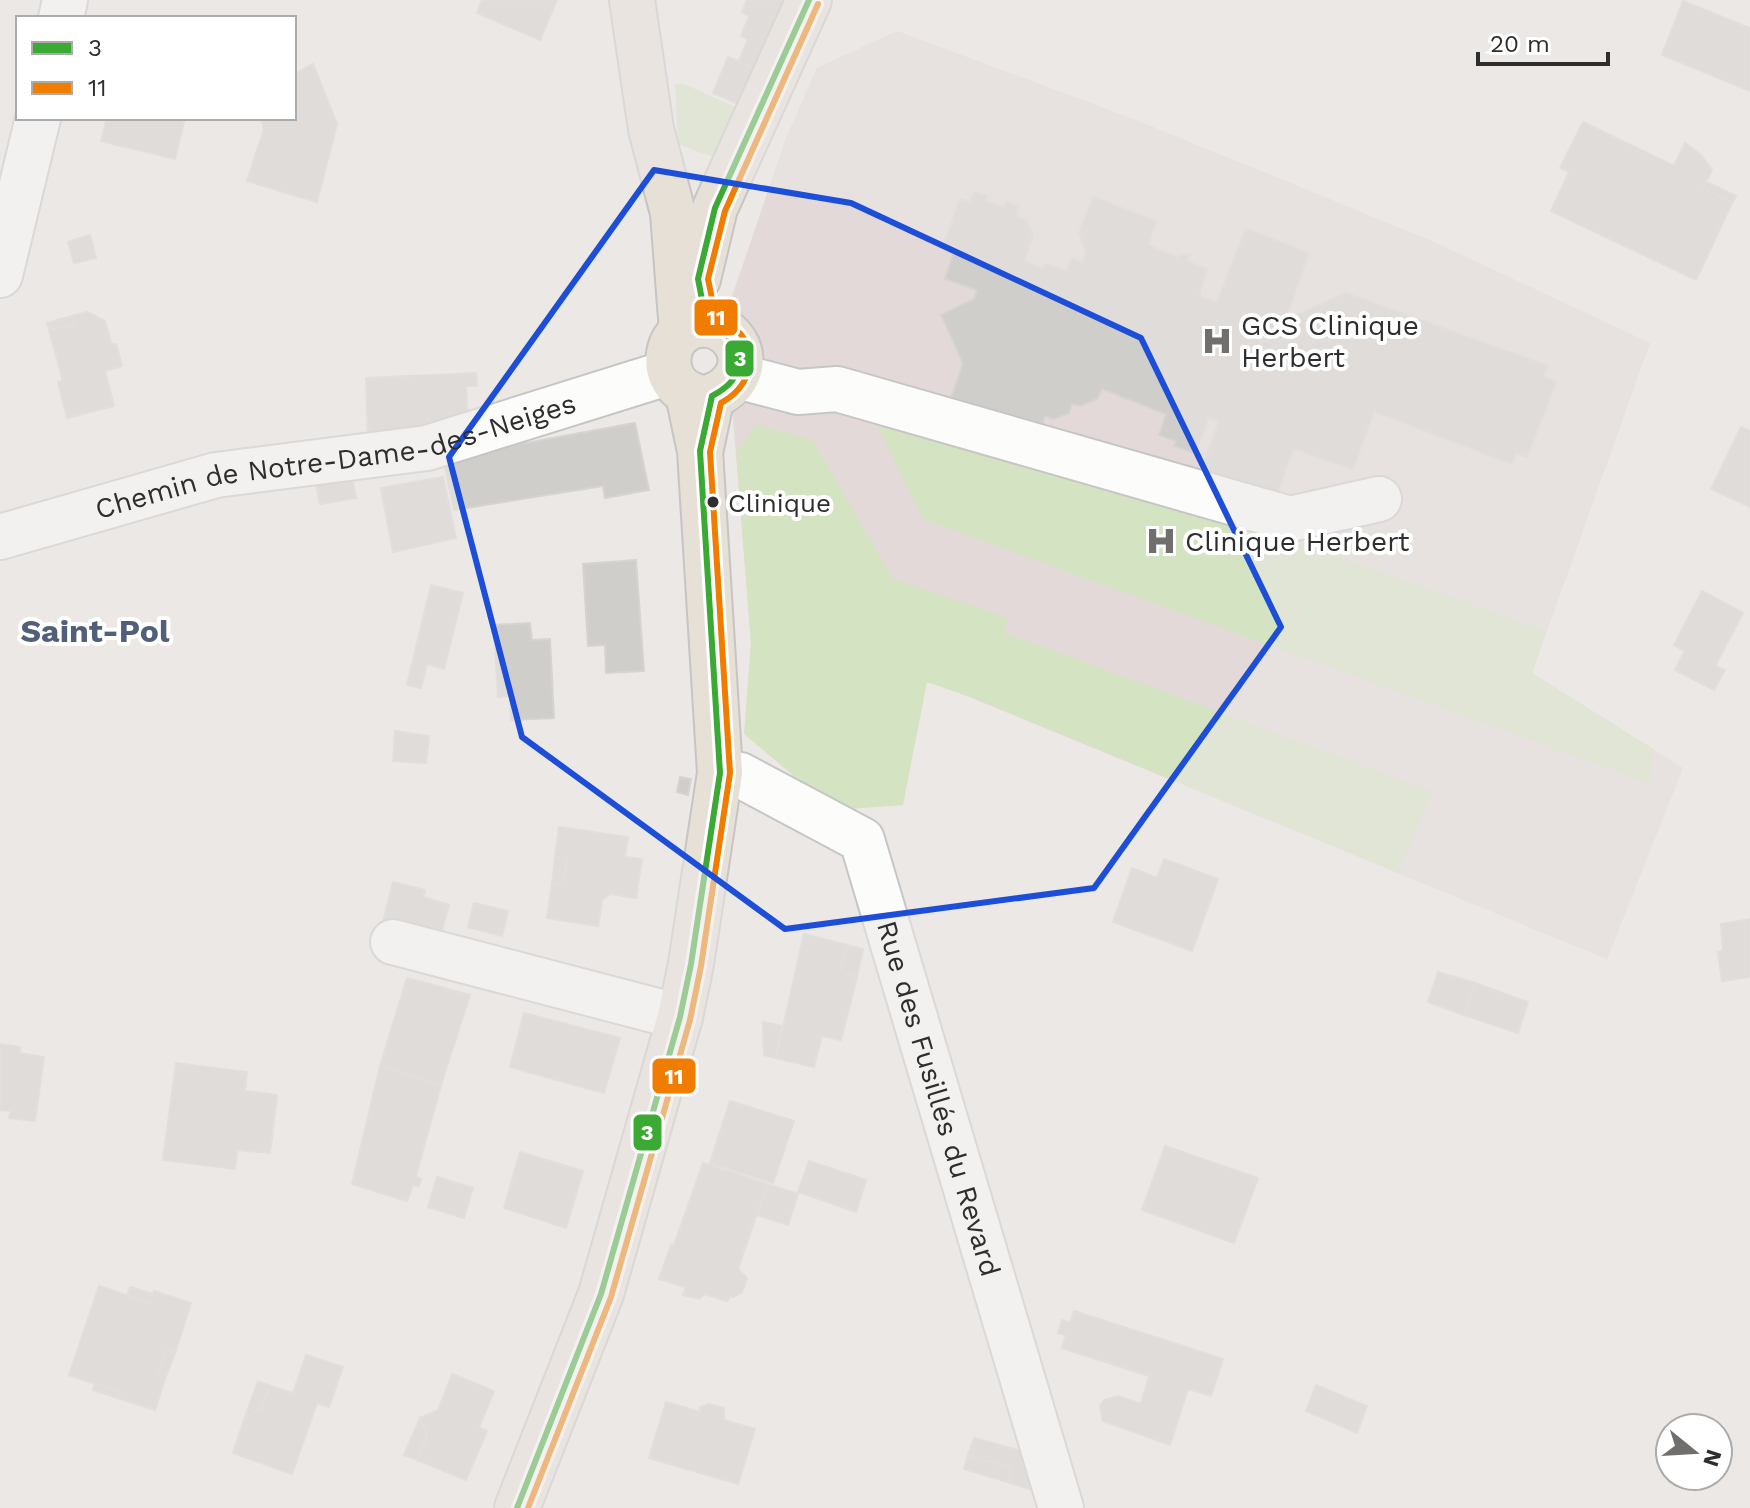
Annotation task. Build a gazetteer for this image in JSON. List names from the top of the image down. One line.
{"streets":{"street":["Chemin de Notre-Dame-des-Neiges","Rue des Fusillés du Revard"]},"districts":["Saint-Pol"],"places":{"hospital":["GCS Clinique Herbert","Clinique Herbert"],"other":["Clinique"]},"lines":["transit line 3","transit line 11"],"legend":["3","11"],"scale_bar":"20 m","north":"right"}
